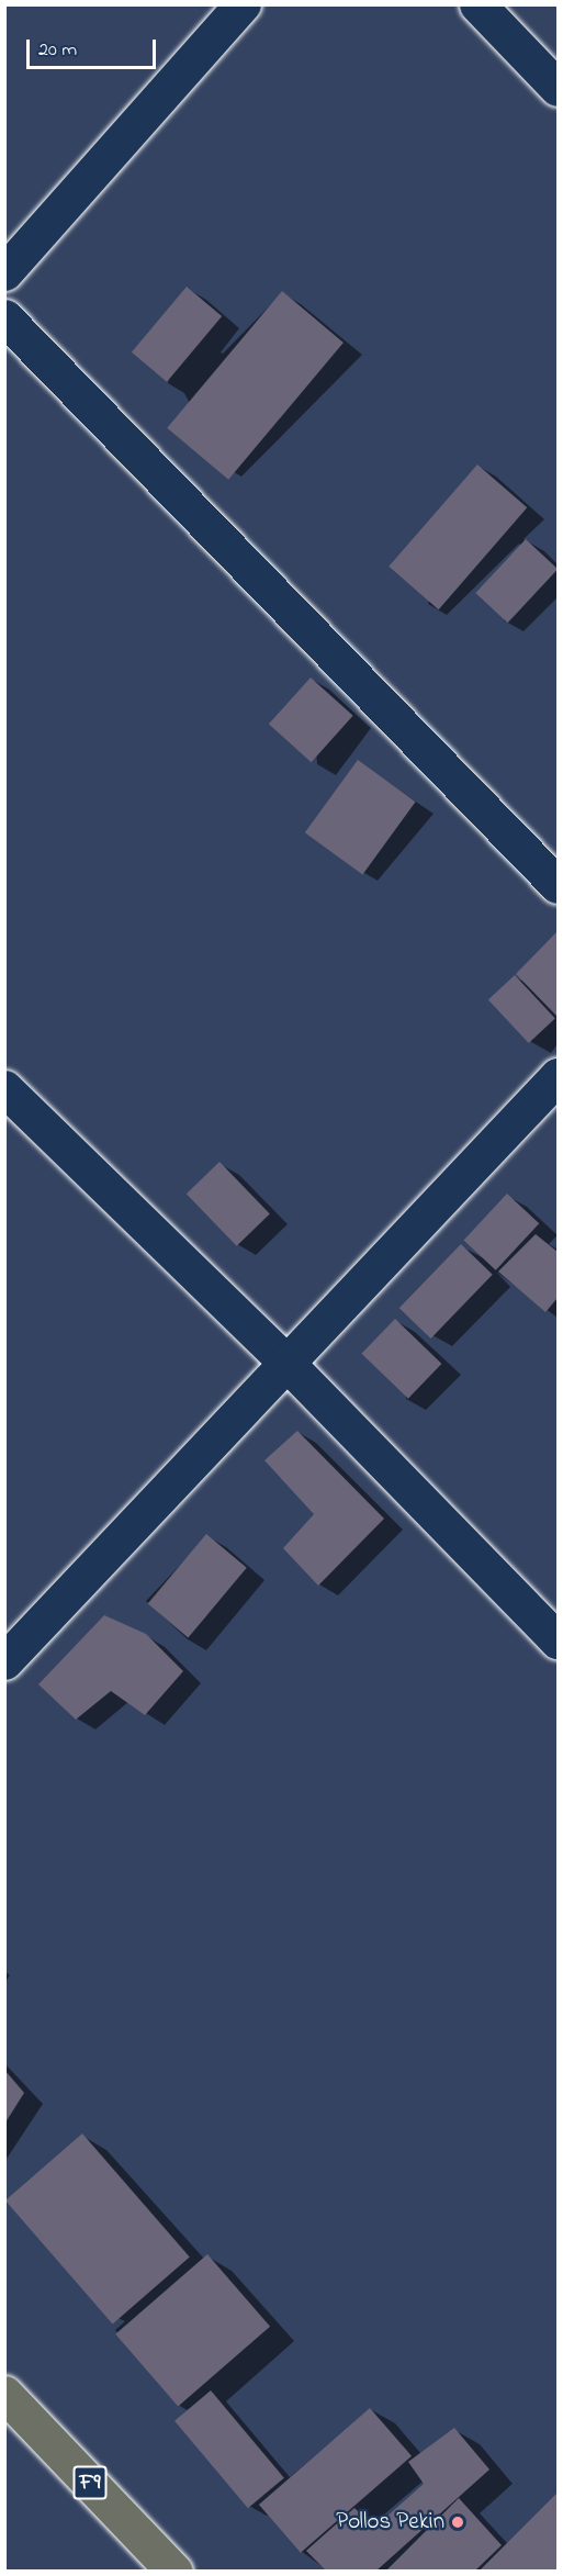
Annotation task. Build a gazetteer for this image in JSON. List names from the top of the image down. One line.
{"streets":{"highway":["F9"]},"places":["Pollos Pekin"],"scale_bar":"20 m"}
